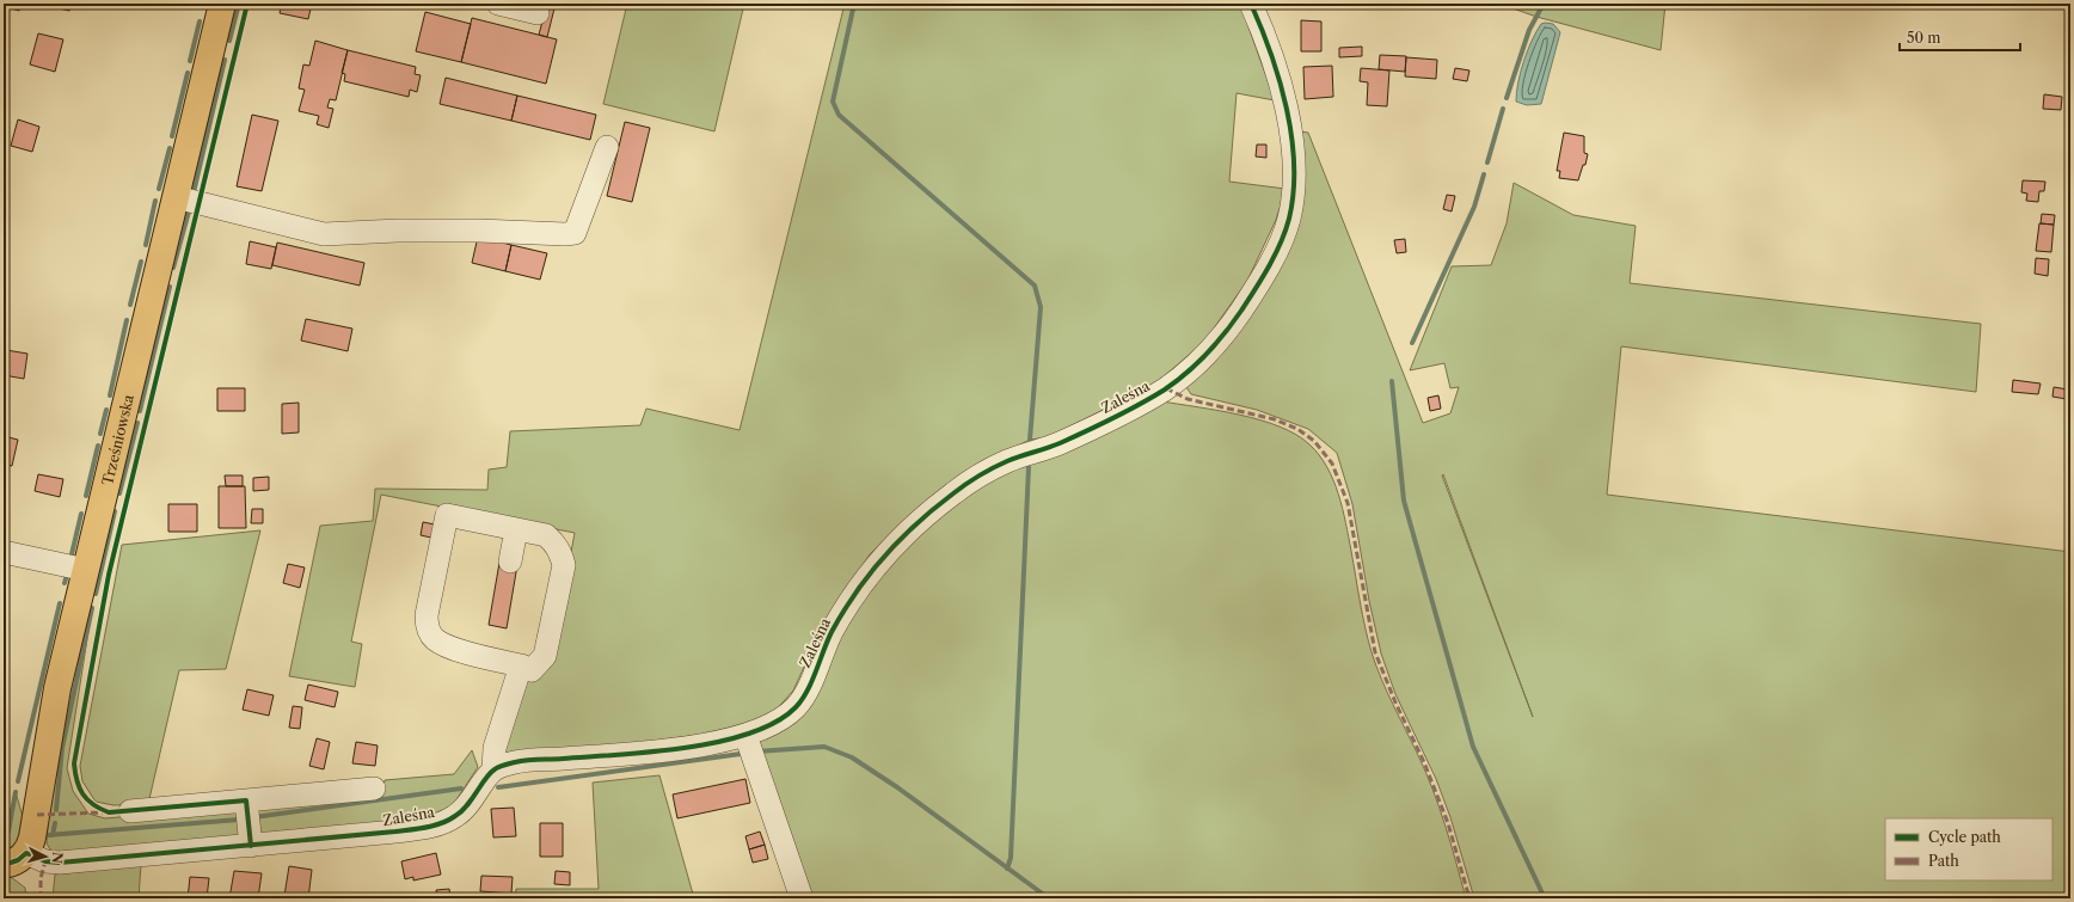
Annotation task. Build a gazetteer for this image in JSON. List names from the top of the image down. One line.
{"streets":{"main road":["Trześniowska"],"street":["Zaleśna"]},"crossings":[["Zaleśna","Trześniowska"]],"legend":["Cycle path","Path"],"scale_bar":"50 m","north":"right"}
